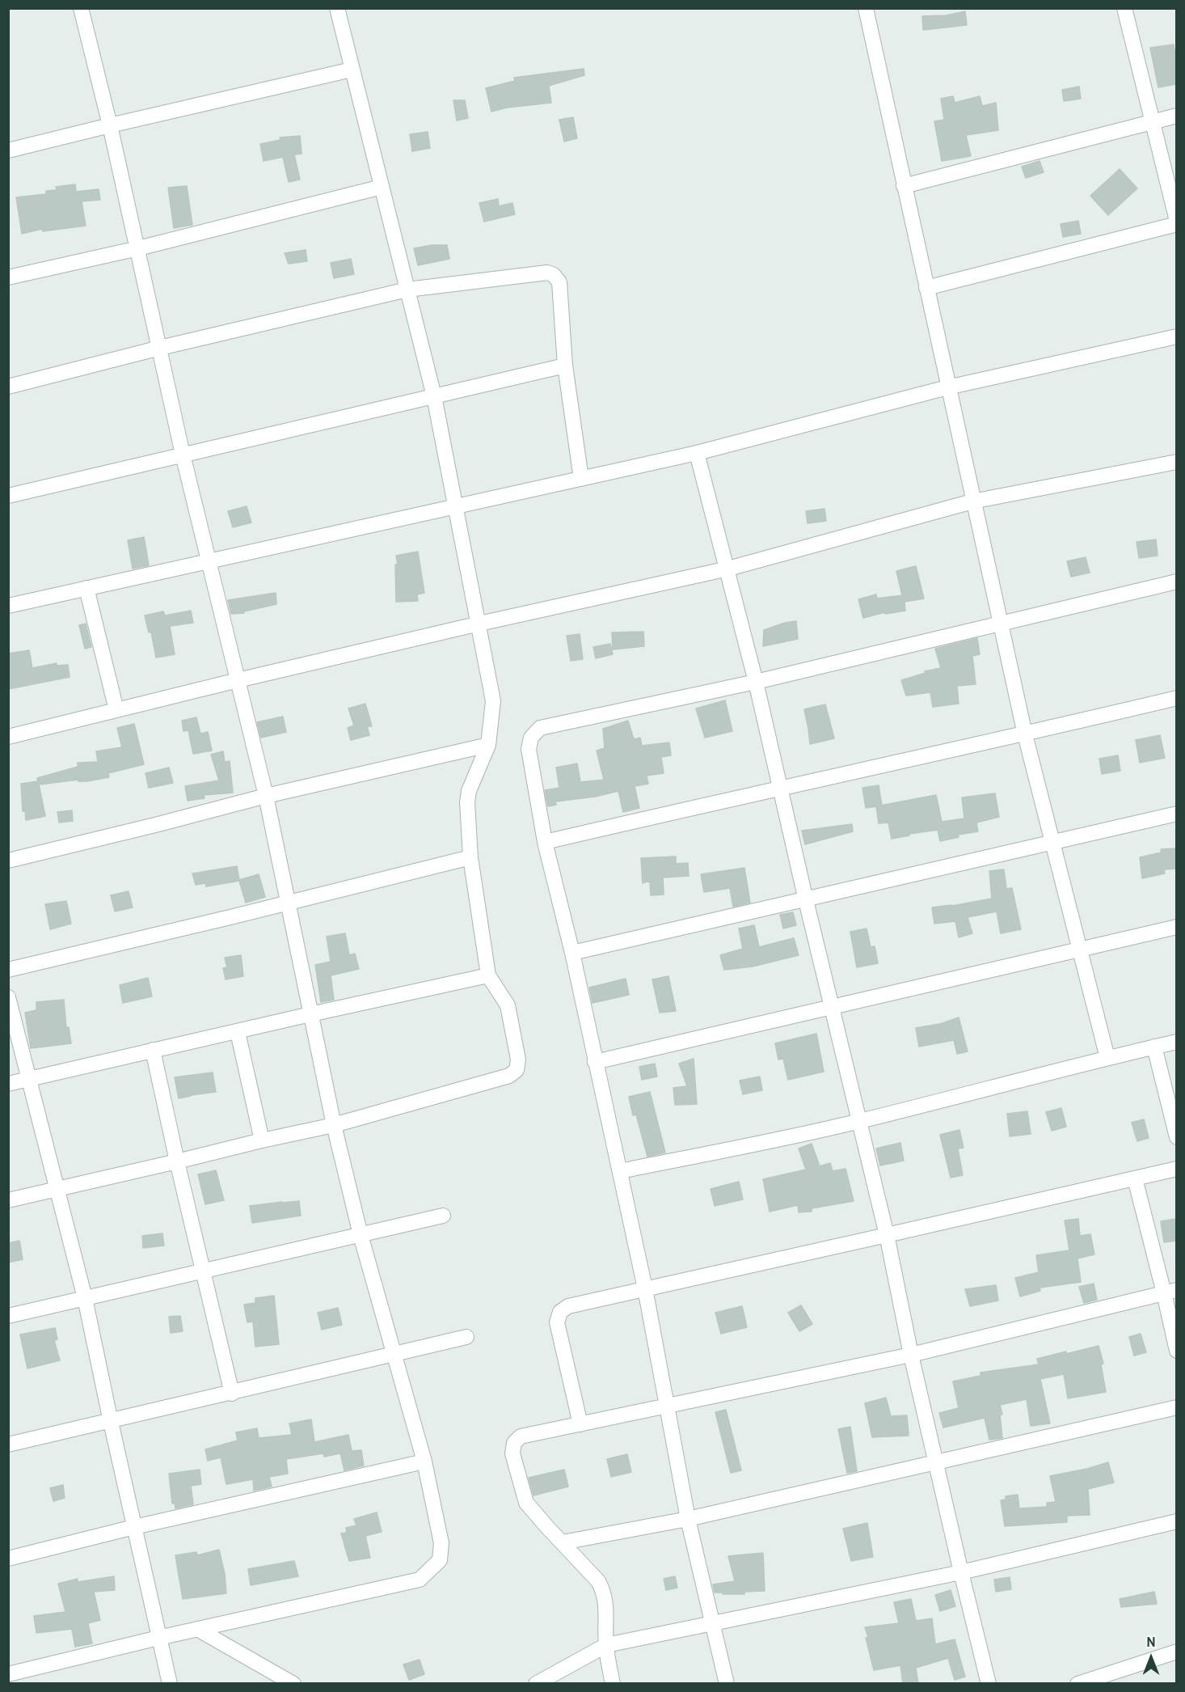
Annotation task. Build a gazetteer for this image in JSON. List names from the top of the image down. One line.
{"north":"top"}
